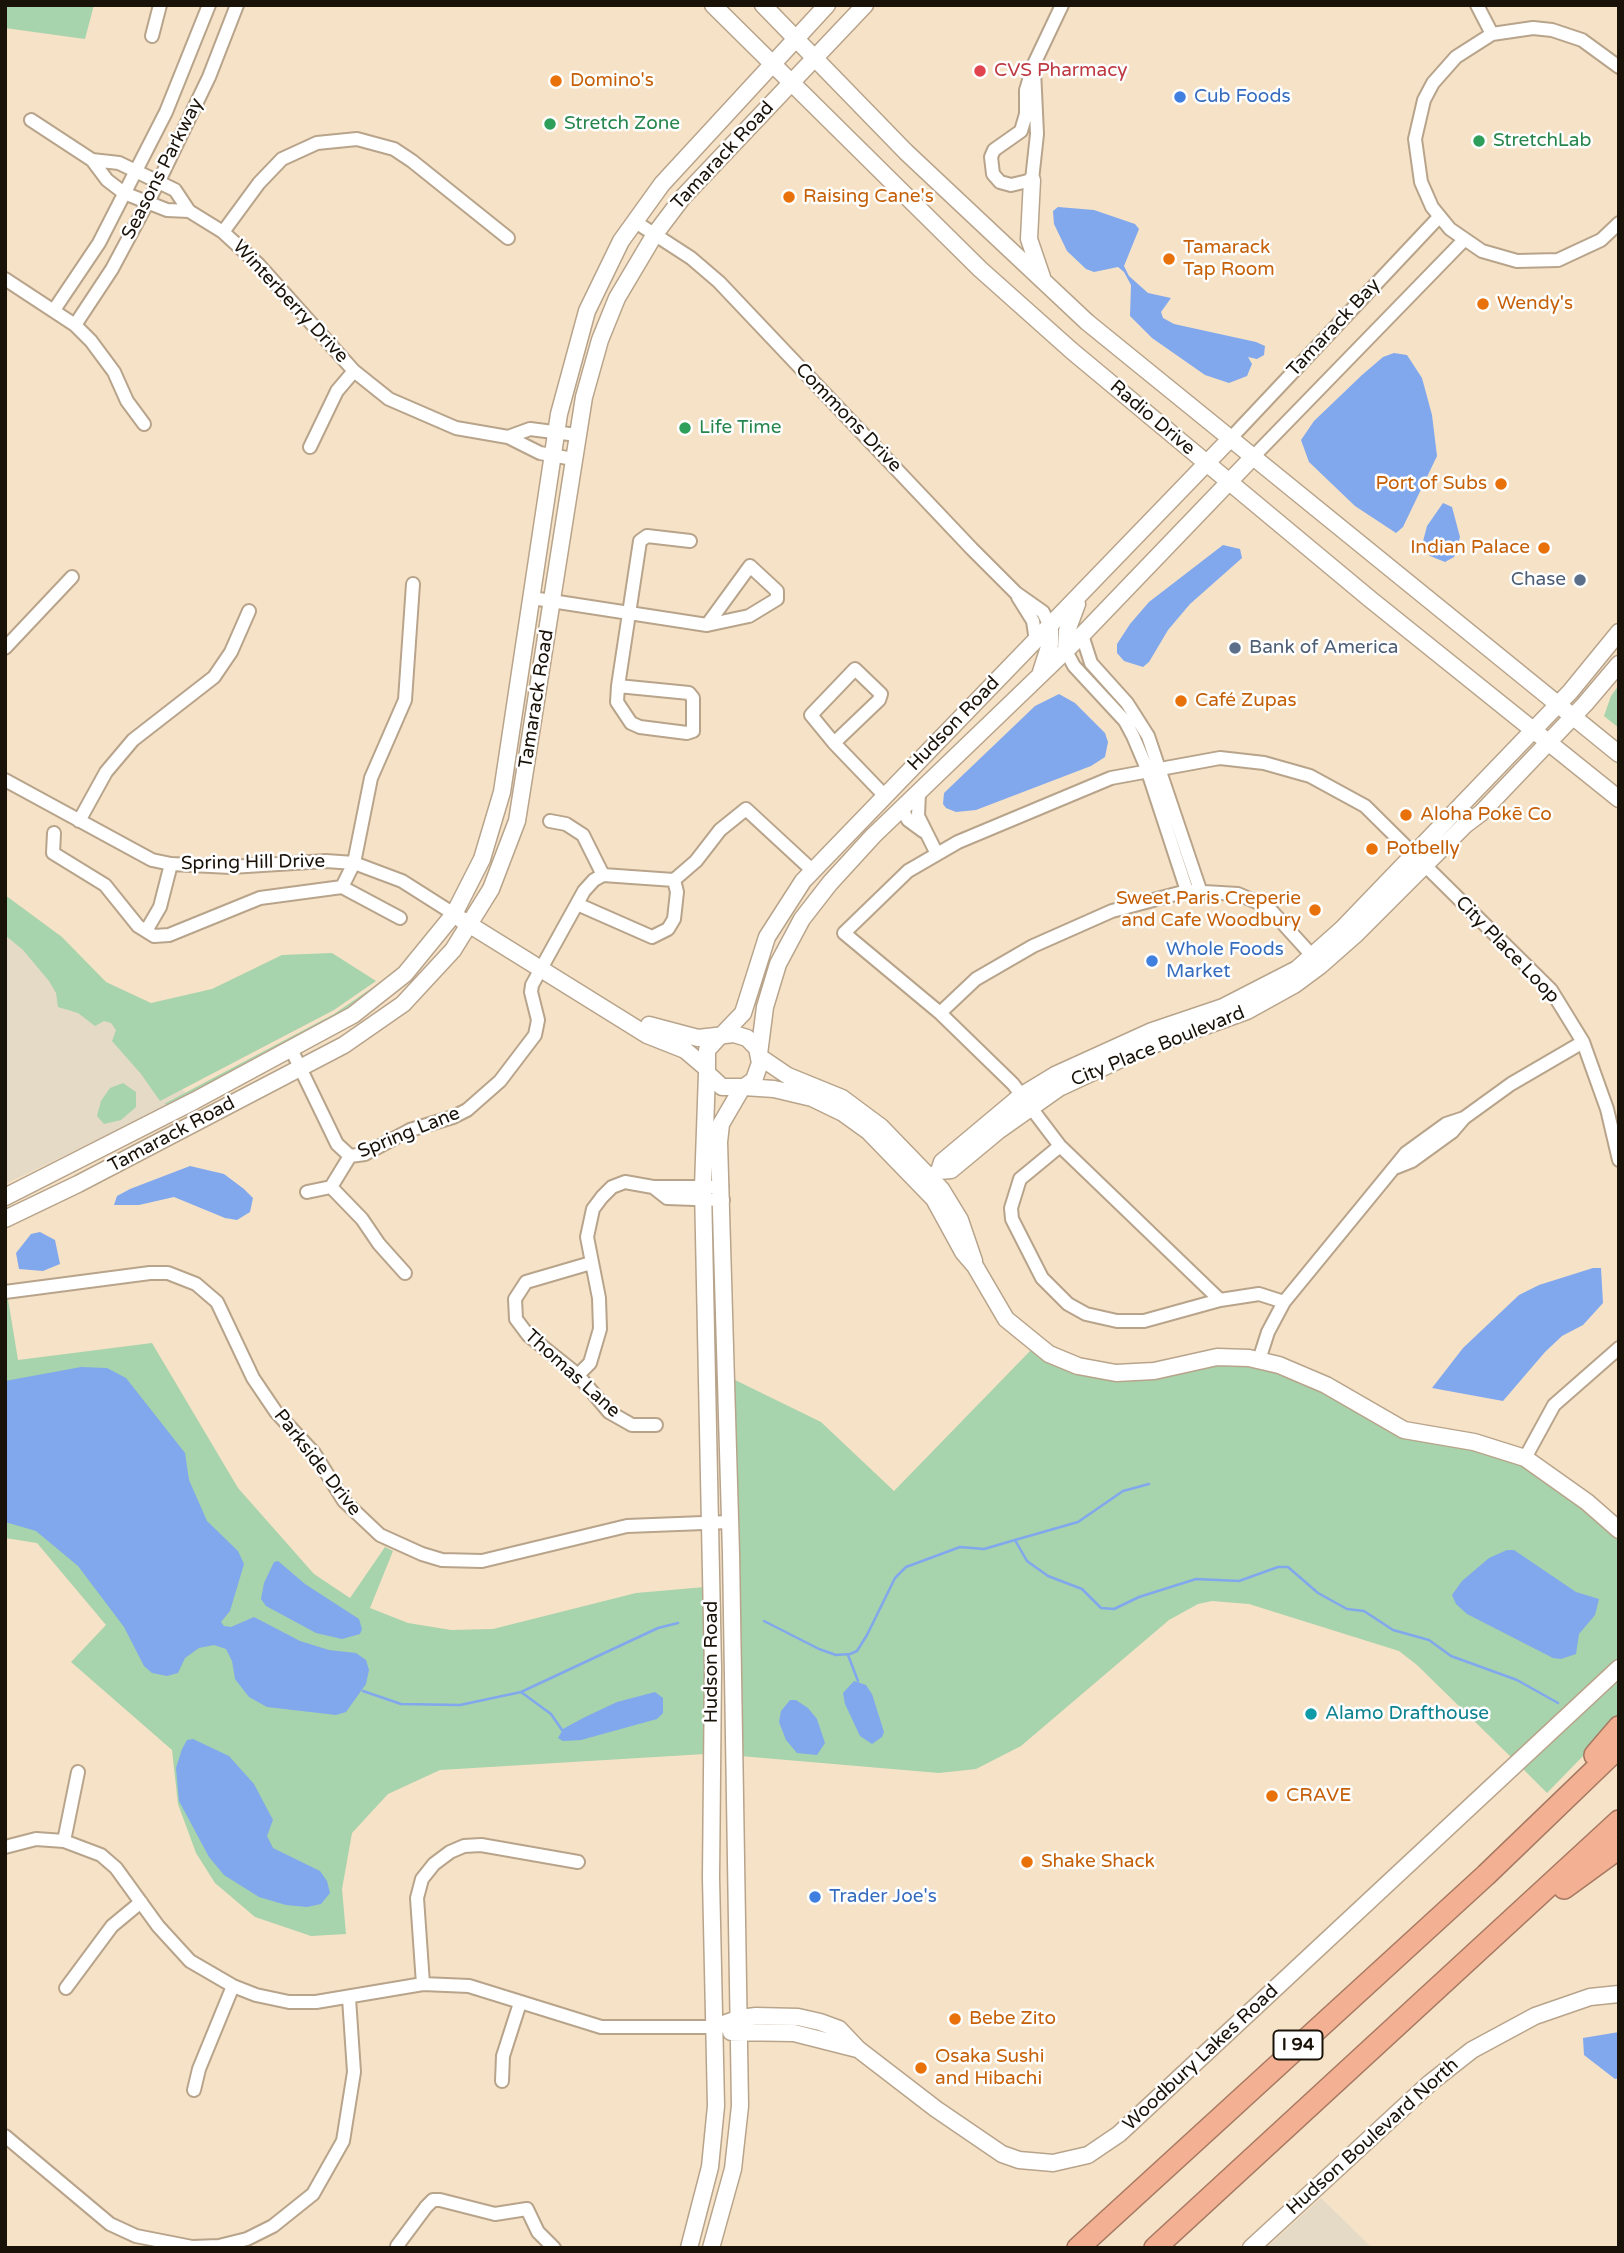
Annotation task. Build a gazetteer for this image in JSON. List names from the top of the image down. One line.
{"streets":{"highway":["I 94"],"street":["Tamarack Road","Seasons Parkway","Winterberry Drive","Tamarack Bay","Commons Drive","Radio Drive","Hudson Road","Spring Hill Drive","City Place Loop","City Place Boulevard","Spring Lane","Thomas Lane","Parkside Drive","Woodbury Lakes Road","Hudson Boulevard North"]},"crossings":[["Tamarack Road","Winterberry Drive"],["Tamarack Road","Commons Drive"],["Tamarack Road","Radio Drive"],["Tamarack Road","Spring Hill Drive"],["Tamarack Road","Spring Lane"],["Seasons Parkway","Winterberry Drive"],["Tamarack Bay","Radio Drive"],["Tamarack Bay","Hudson Road"],["Commons Drive","Hudson Road"],["Radio Drive","Hudson Road"],["Radio Drive","City Place Boulevard"],["Hudson Road","Spring Hill Drive"],["Hudson Road","Parkside Drive"],["Hudson Road","Woodbury Lakes Road"],["Spring Hill Drive","Spring Lane"],["City Place Loop","City Place Boulevard"]],"places":["CVS Pharmacy","Domino's","Cub Foods","Stretch Zone","StretchLab","Raising Cane's","Tamarack Tap Room","Wendy's","Life Time","Port of Subs","Indian Palace","Chase","Bank of America","Café Zupas","Aloha Pokē Co","Potbelly","Sweet Paris Creperie and Cafe Woodbury","Whole Foods Market","Alamo Drafthouse","CRAVE","Shake Shack","Trader Joe's","Bebe Zito","Osaka Sushi and Hibachi"]}
